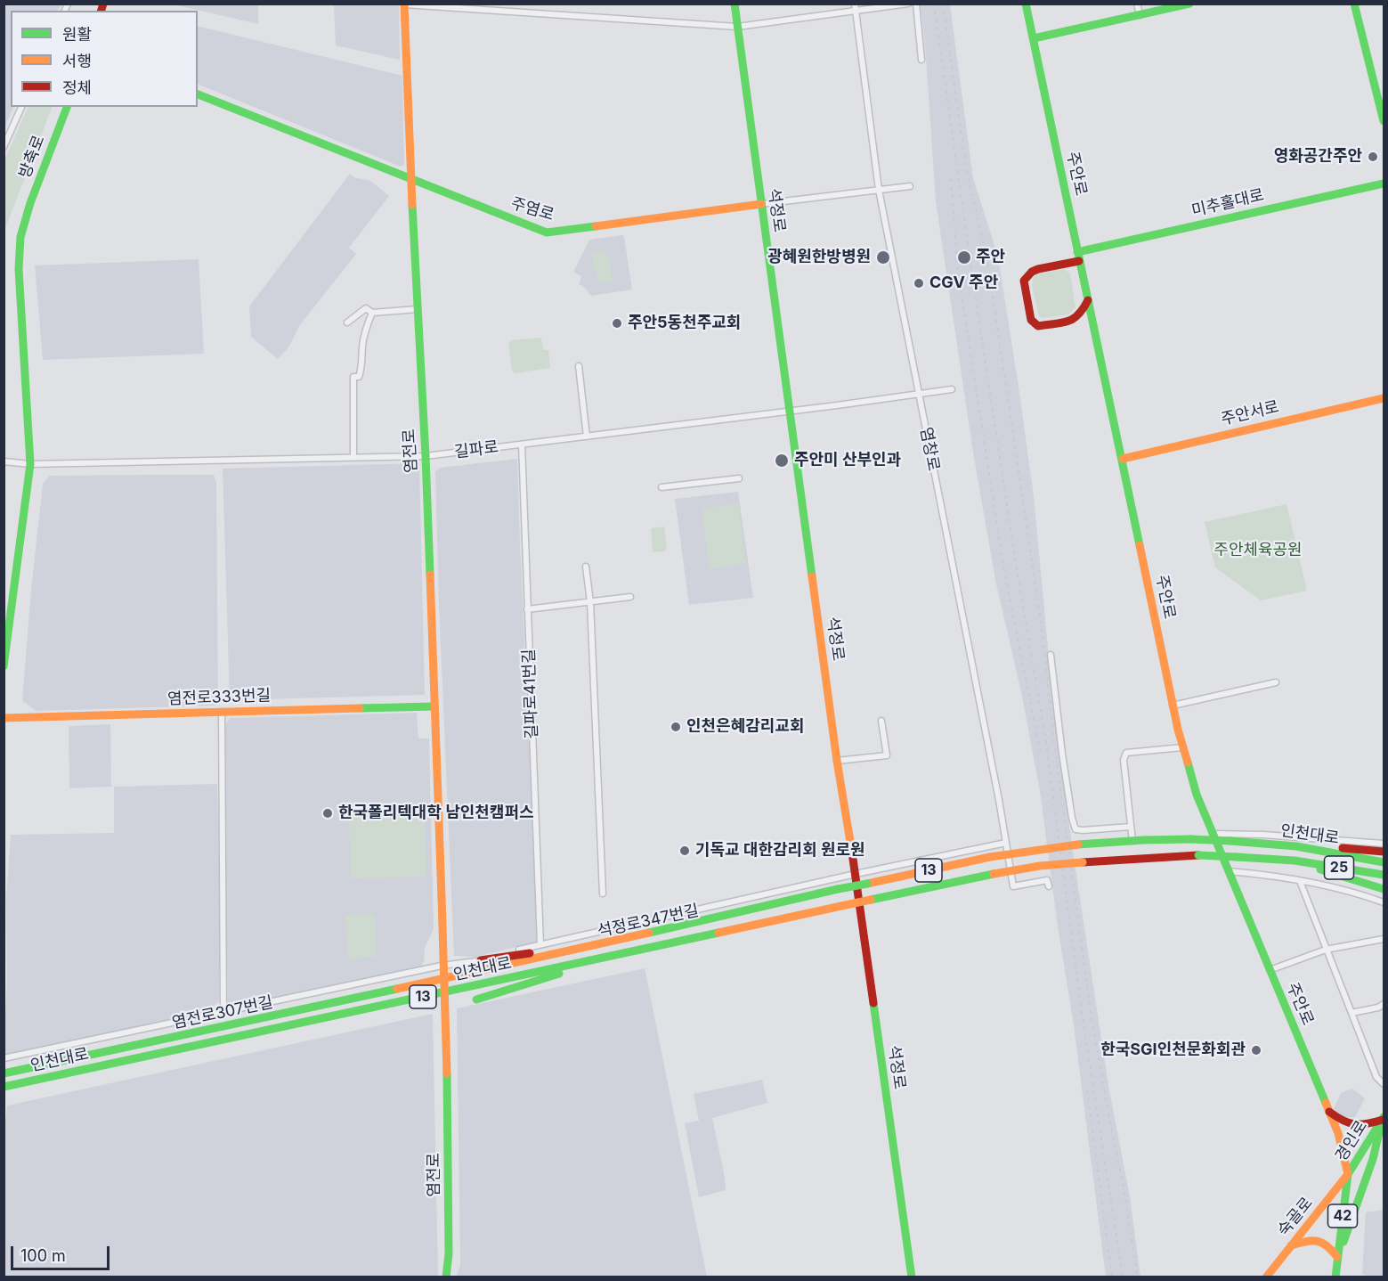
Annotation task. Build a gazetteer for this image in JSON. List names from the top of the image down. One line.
{"streets":{"main road":["방축로","주안로","미추홀대로","주염로","석정로","주안서로","염전로","염전로333번길","인천대로","25","13","경인로","42","숙골로"],"street":["염창로","길파로","길파로41번길","석정로347번길","염전로307번길"]},"crossings":[["방축로","길파로"],["주안로","미추홀대로"],["주안로","주안서로"],["주안로","경인로"],["주안로","숙골로"],["주염로","석정로"],["주염로","염창로"],["주염로","염전로"],["석정로","길파로"],["석정로","석정로347번길"],["염창로","길파로"],["염창로","석정로347번길"],["길파로","염전로"],["길파로","길파로41번길"],["염전로","염전로333번길"],["길파로41번길","석정로347번길"],["석정로347번길","염전로307번길"],["경인로","숙골로"]],"parks":["주안체육공원"],"places":["영화공간주안","광혜원한방병원","주안","CGV 주안","주안5동천주교회","주안미 산부인과","인천은혜감리교회","한국폴리텍대학 남인천캠퍼스","기독교 대한감리회 원로원","한국SGI인천문화회관"],"legend":["원활","서행","정체"],"scale_bar":"100 m"}
